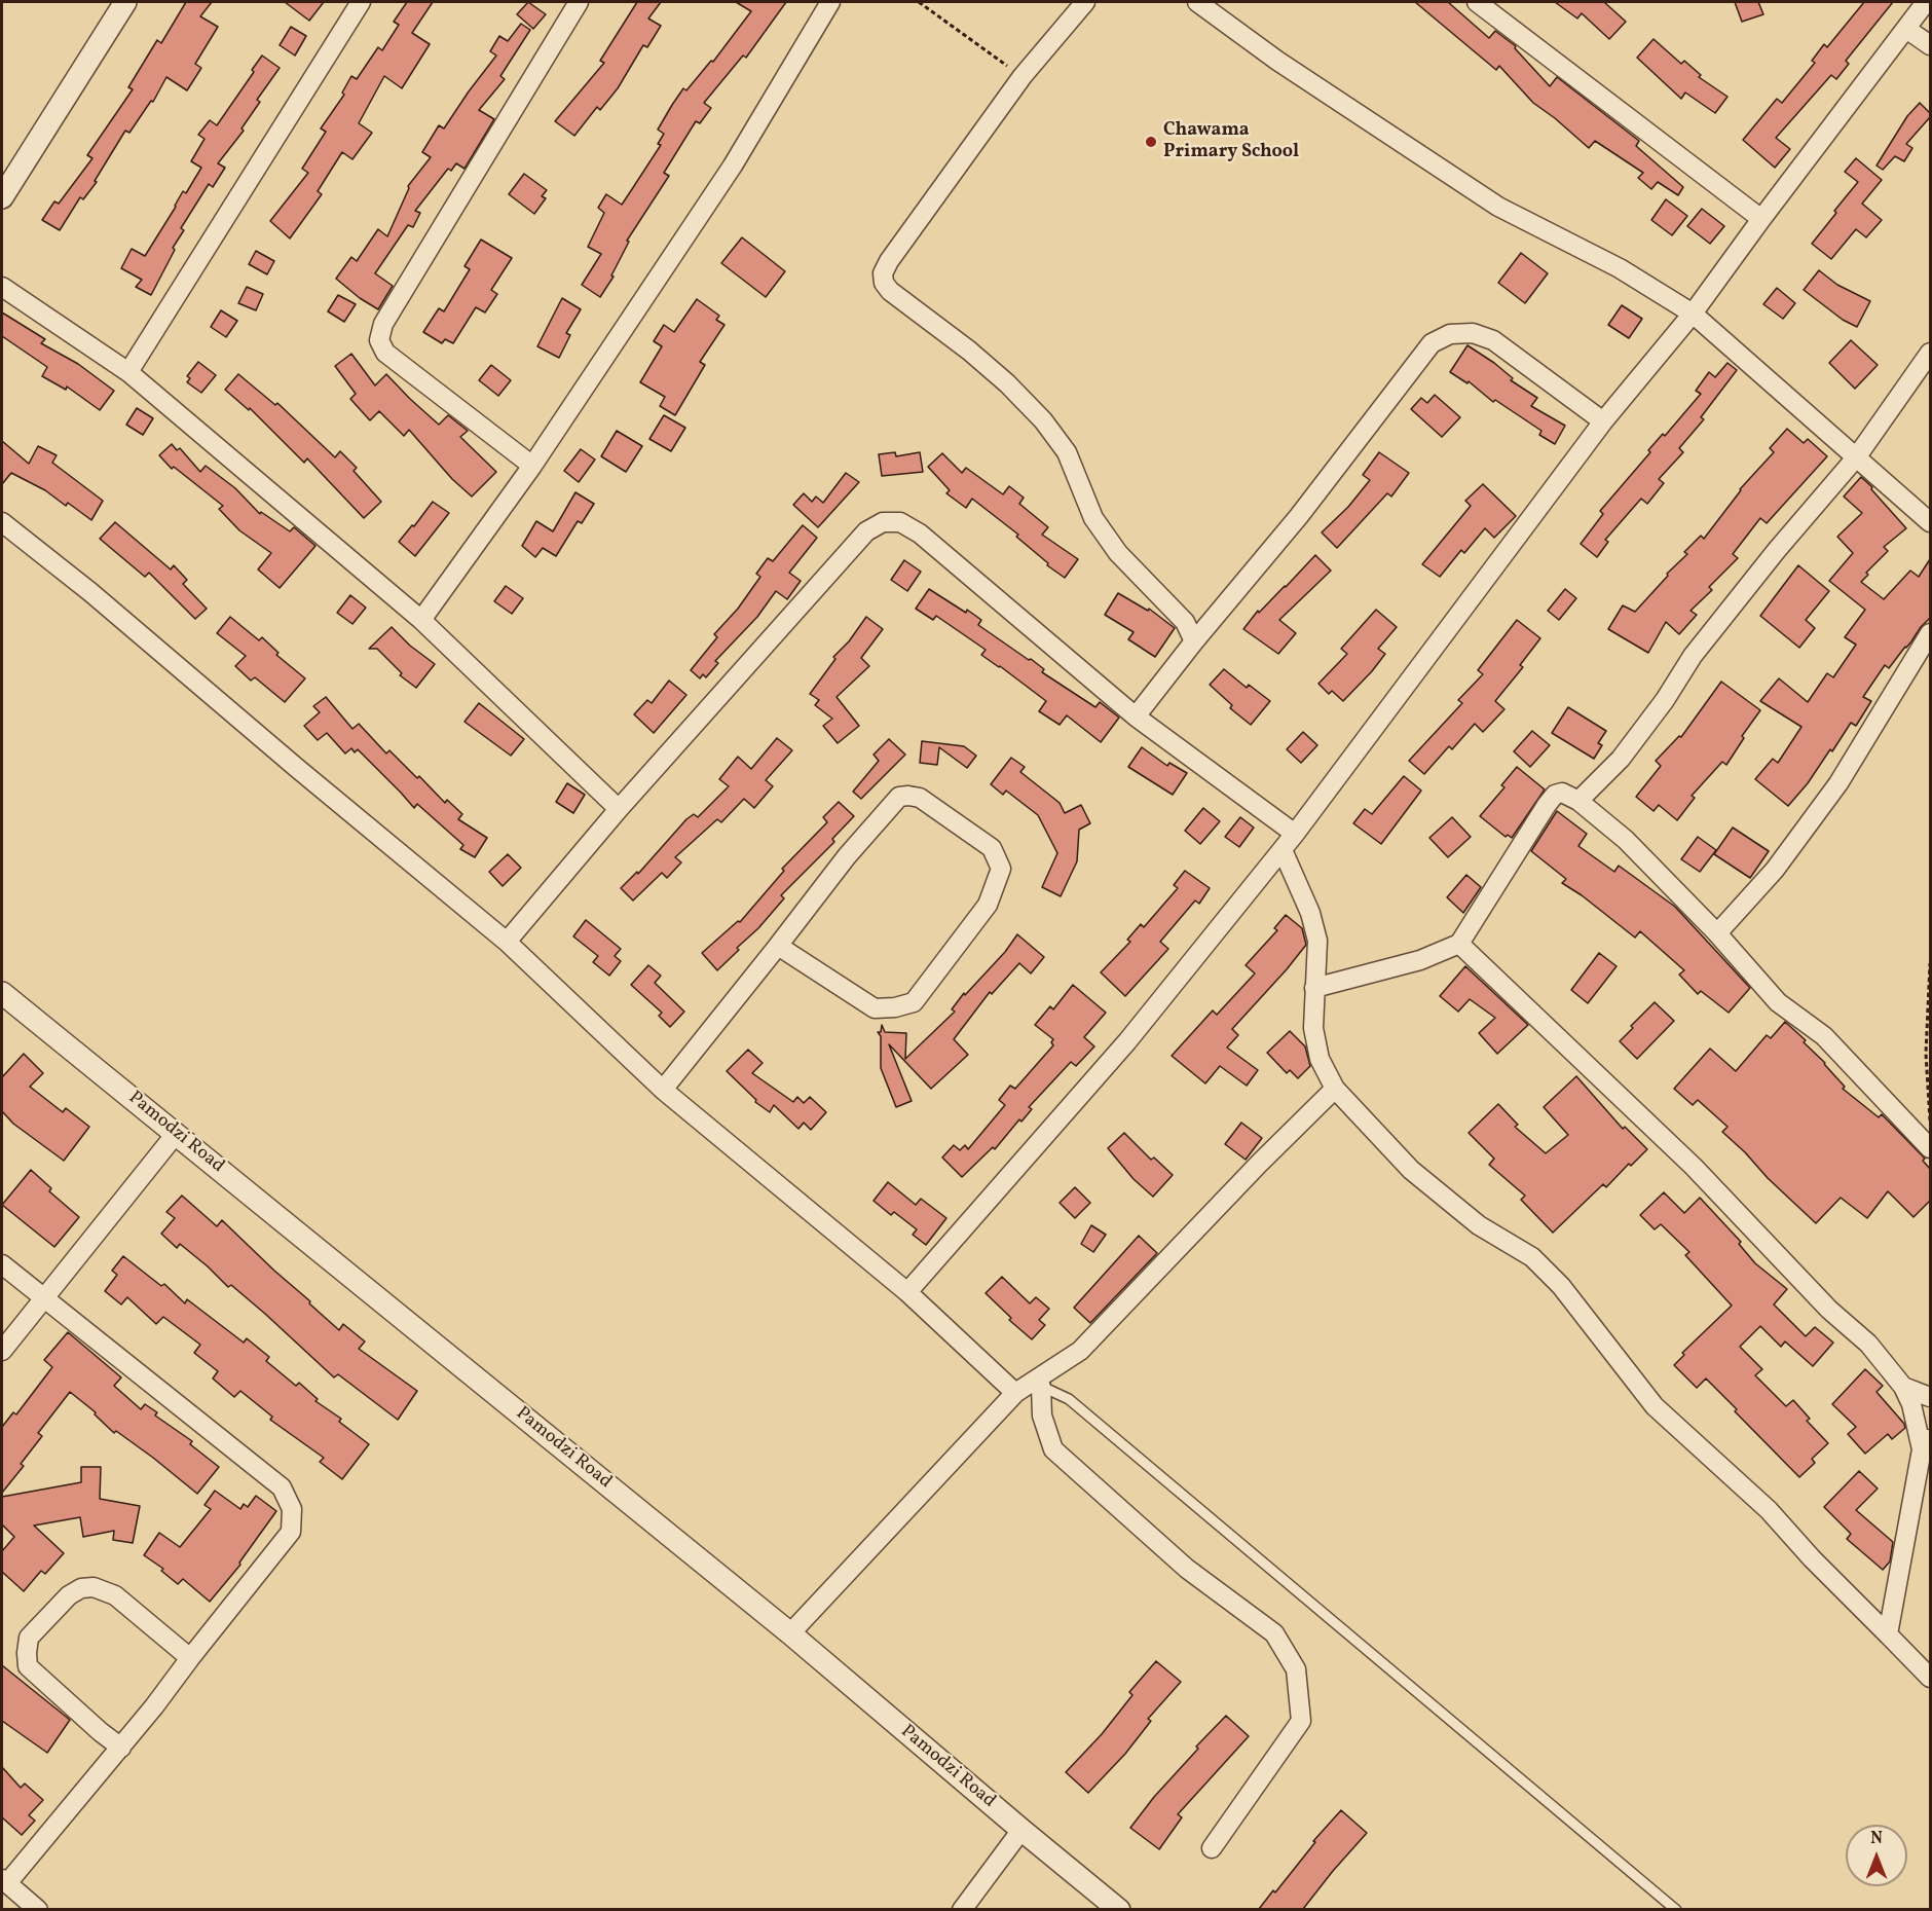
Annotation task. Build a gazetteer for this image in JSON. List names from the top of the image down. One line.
{"streets":{"street":["Pamodzi Road"]},"places":["Chawama Primary School"],"north":"top"}
